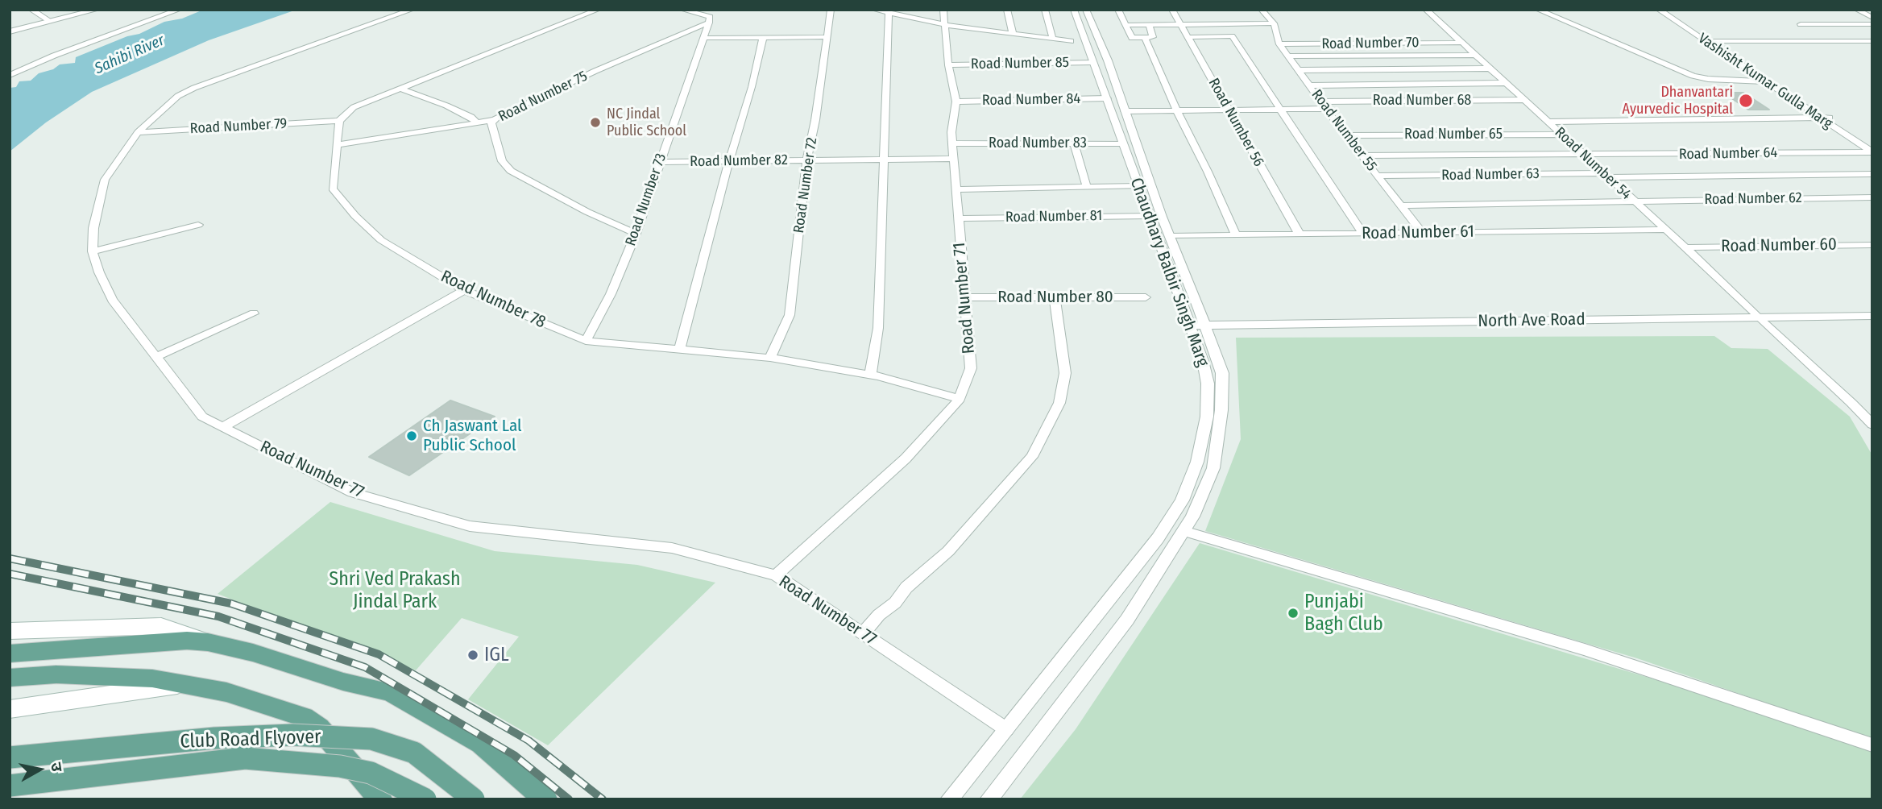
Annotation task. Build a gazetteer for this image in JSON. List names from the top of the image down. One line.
{"streets":{"main road":["Club Road Flyover"],"street":["Road Number 70","Road Number 85","Vashisht Kumar Gulla Marg","Road Number 75","Road Number 84","Road Number 68","Road Number 56","Road Number 79","Road Number 55","Road Number 65","Road Number 83","Road Number 64","Road Number 82","Road Number 54","Road Number 63","Road Number 72","Road Number 62","Road Number 73","Road Number 81","Road Number 61","Road Number 60","Chaudhary Balbir Singh Marg","Road Number 80","Road Number 71","Road Number 78","Road Number 77"]},"crossings":[["Road Number 70","Road Number 55"],["Road Number 70","Road Number 54"],["Road Number 85","Chaudhary Balbir Singh Marg"],["Road Number 85","Road Number 71"],["Vashisht Kumar Gulla Marg","Road Number 64"],["Road Number 75","Road Number 73"],["Road Number 84","Chaudhary Balbir Singh Marg"],["Road Number 84","Road Number 71"],["Road Number 68","Road Number 56"],["Road Number 68","Road Number 55"],["Road Number 68","Road Number 54"],["Road Number 68","Chaudhary Balbir Singh Marg"],["Road Number 56","Road Number 61"],["Road Number 79","Road Number 78"],["Road Number 79","Road Number 77"],["Road Number 55","Road Number 65"],["Road Number 55","Road Number 64"],["Road Number 55","Road Number 63"],["Road Number 55","Road Number 62"],["Road Number 55","Road Number 61"],["Road Number 65","Road Number 54"],["Road Number 83","Chaudhary Balbir Singh Marg"],["Road Number 83","Road Number 71"],["Road Number 64","Road Number 54"],["Road Number 82","Road Number 72"],["Road Number 82","Road Number 73"],["Road Number 82","Road Number 71"],["Road Number 54","Road Number 63"],["Road Number 54","Road Number 62"],["Road Number 54","Road Number 61"],["Road Number 54","Road Number 60"],["Road Number 72","Road Number 78"],["Road Number 73","Road Number 78"],["Road Number 81","Chaudhary Balbir Singh Marg"],["Road Number 81","Road Number 71"],["Road Number 61","Chaudhary Balbir Singh Marg"],["Chaudhary Balbir Singh Marg","Road Number 77"],["Road Number 80","Road Number 71"],["Road Number 71","Road Number 78"],["Road Number 71","Road Number 77"]],"water":["Sahibi River"],"parks":["Shri Ved Prakash Jindal Park"],"places":["Dhanvantari Ayurvedic Hospital","NC Jindal Public School","Ch Jaswant Lal Public School","Punjabi Bagh Club","IGL"],"north":"right"}
